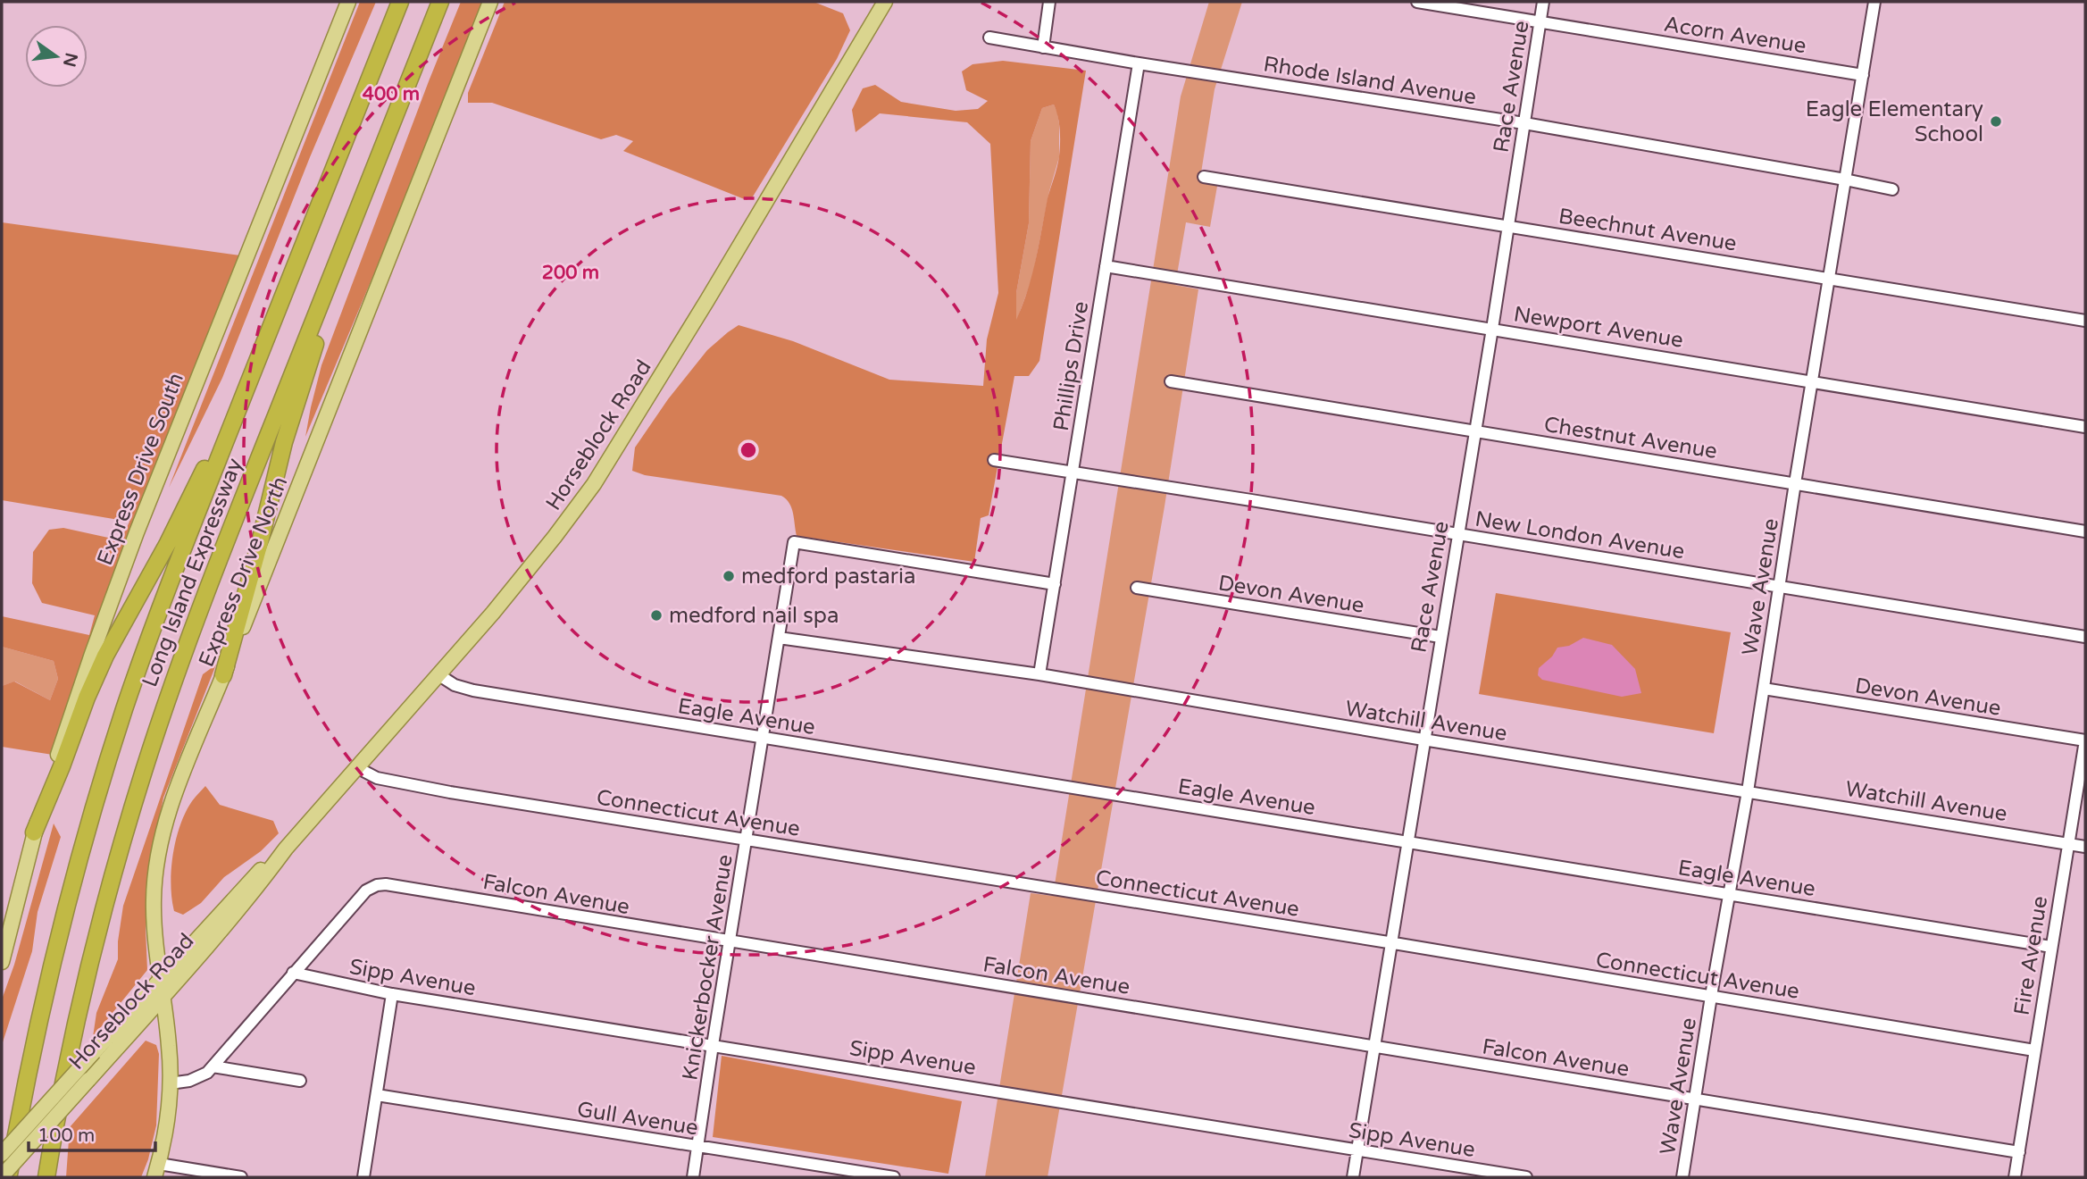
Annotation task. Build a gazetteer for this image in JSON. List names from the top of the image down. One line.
{"streets":{"highway":["Long Island Expressway"],"main road":["Horseblock Road","Express Drive South","Express Drive North"],"street":["Acorn Avenue","Rhode Island Avenue","Race Avenue","Beechnut Avenue","Newport Avenue","Phillips Drive","Chestnut Avenue","New London Avenue","Wave Avenue","Devon Avenue","Eagle Avenue","Watchill Avenue","Connecticut Avenue","Falcon Avenue","Fire Avenue","Knickerbocker Avenue","Sipp Avenue","Gull Avenue"]},"crossings":[["Acorn Avenue","Race Avenue"],["Acorn Avenue","Wave Avenue"],["Rhode Island Avenue","Race Avenue"],["Rhode Island Avenue","Phillips Drive"],["Rhode Island Avenue","Wave Avenue"],["Race Avenue","Beechnut Avenue"],["Race Avenue","Newport Avenue"],["Race Avenue","Chestnut Avenue"],["Race Avenue","New London Avenue"],["Race Avenue","Devon Avenue"],["Race Avenue","Eagle Avenue"],["Race Avenue","Watchill Avenue"],["Race Avenue","Connecticut Avenue"],["Race Avenue","Falcon Avenue"],["Race Avenue","Sipp Avenue"],["Beechnut Avenue","Wave Avenue"],["Newport Avenue","Phillips Drive"],["Newport Avenue","Wave Avenue"],["Phillips Drive","New London Avenue"],["Phillips Drive","Watchill Avenue"],["Phillips Drive","Knickerbocker Avenue"],["Horseblock Road","Express Drive North"],["Horseblock Road","Eagle Avenue"],["Horseblock Road","Connecticut Avenue"],["Chestnut Avenue","Wave Avenue"],["New London Avenue","Wave Avenue"],["Express Drive North","Falcon Avenue"],["Wave Avenue","Devon Avenue"],["Wave Avenue","Eagle Avenue"],["Wave Avenue","Watchill Avenue"],["Wave Avenue","Connecticut Avenue"],["Wave Avenue","Falcon Avenue"],["Devon Avenue","Fire Avenue"],["Eagle Avenue","Fire Avenue"],["Eagle Avenue","Knickerbocker Avenue"],["Watchill Avenue","Fire Avenue"],["Watchill Avenue","Knickerbocker Avenue"],["Connecticut Avenue","Fire Avenue"],["Connecticut Avenue","Knickerbocker Avenue"],["Falcon Avenue","Fire Avenue"],["Falcon Avenue","Knickerbocker Avenue"],["Falcon Avenue","Sipp Avenue"],["Knickerbocker Avenue","Sipp Avenue"],["Knickerbocker Avenue","Gull Avenue"]],"places":["Eagle Elementary School","medford pastaria","medford nail spa"],"scale_bar":"100 m","north":"right","rings":["400 m","200 m"]}
